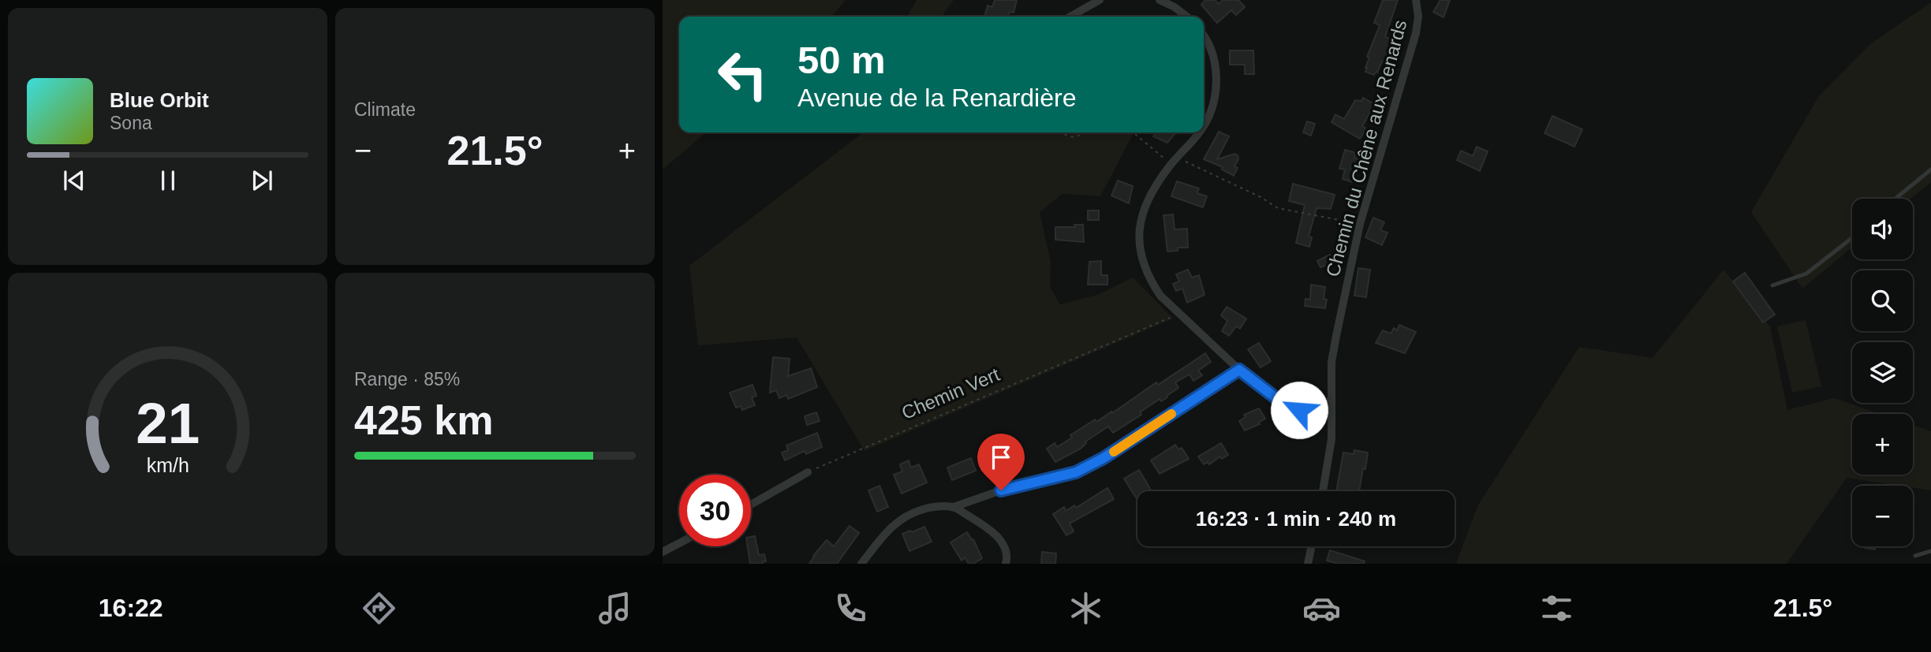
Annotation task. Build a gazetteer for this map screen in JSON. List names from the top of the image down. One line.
{"streets":{"street":["Chemin du Chêne aux Renards"],"path":["Chemin Vert"]},"page":{"tile":["Climate",["Range · 85%","425 km"]],"turn":["50 m","Avenue de la Renardière"],"song":["Blue Orbit","Sona"],"heat":["−","21.5°","+"],"map_buttons":["+","−"],"limit":"30","trip":"16:23 · 1 min · 240 m","tabs":["16:22","21.5°"],"gauge":["21","km/h"]}}
